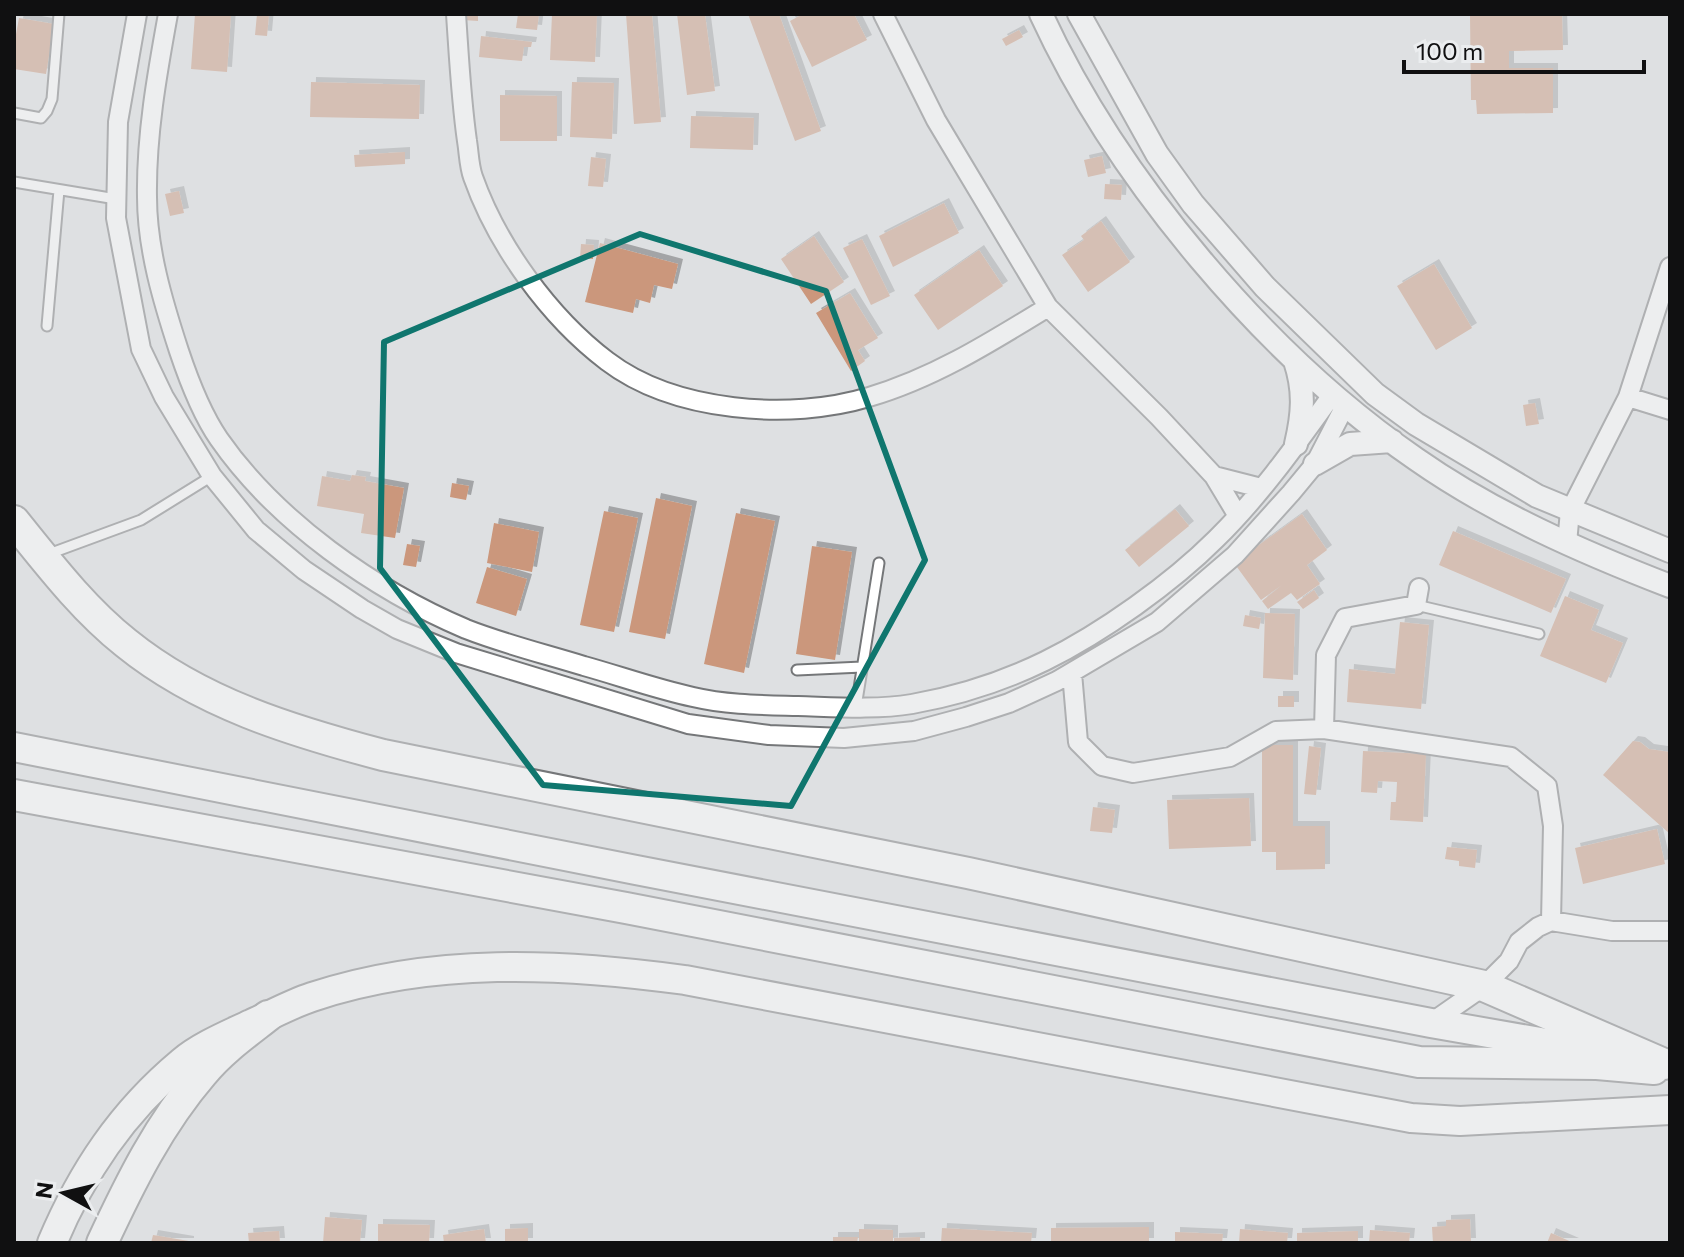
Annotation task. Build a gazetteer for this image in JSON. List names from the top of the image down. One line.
{"scale_bar":"100 m","north":"left"}
